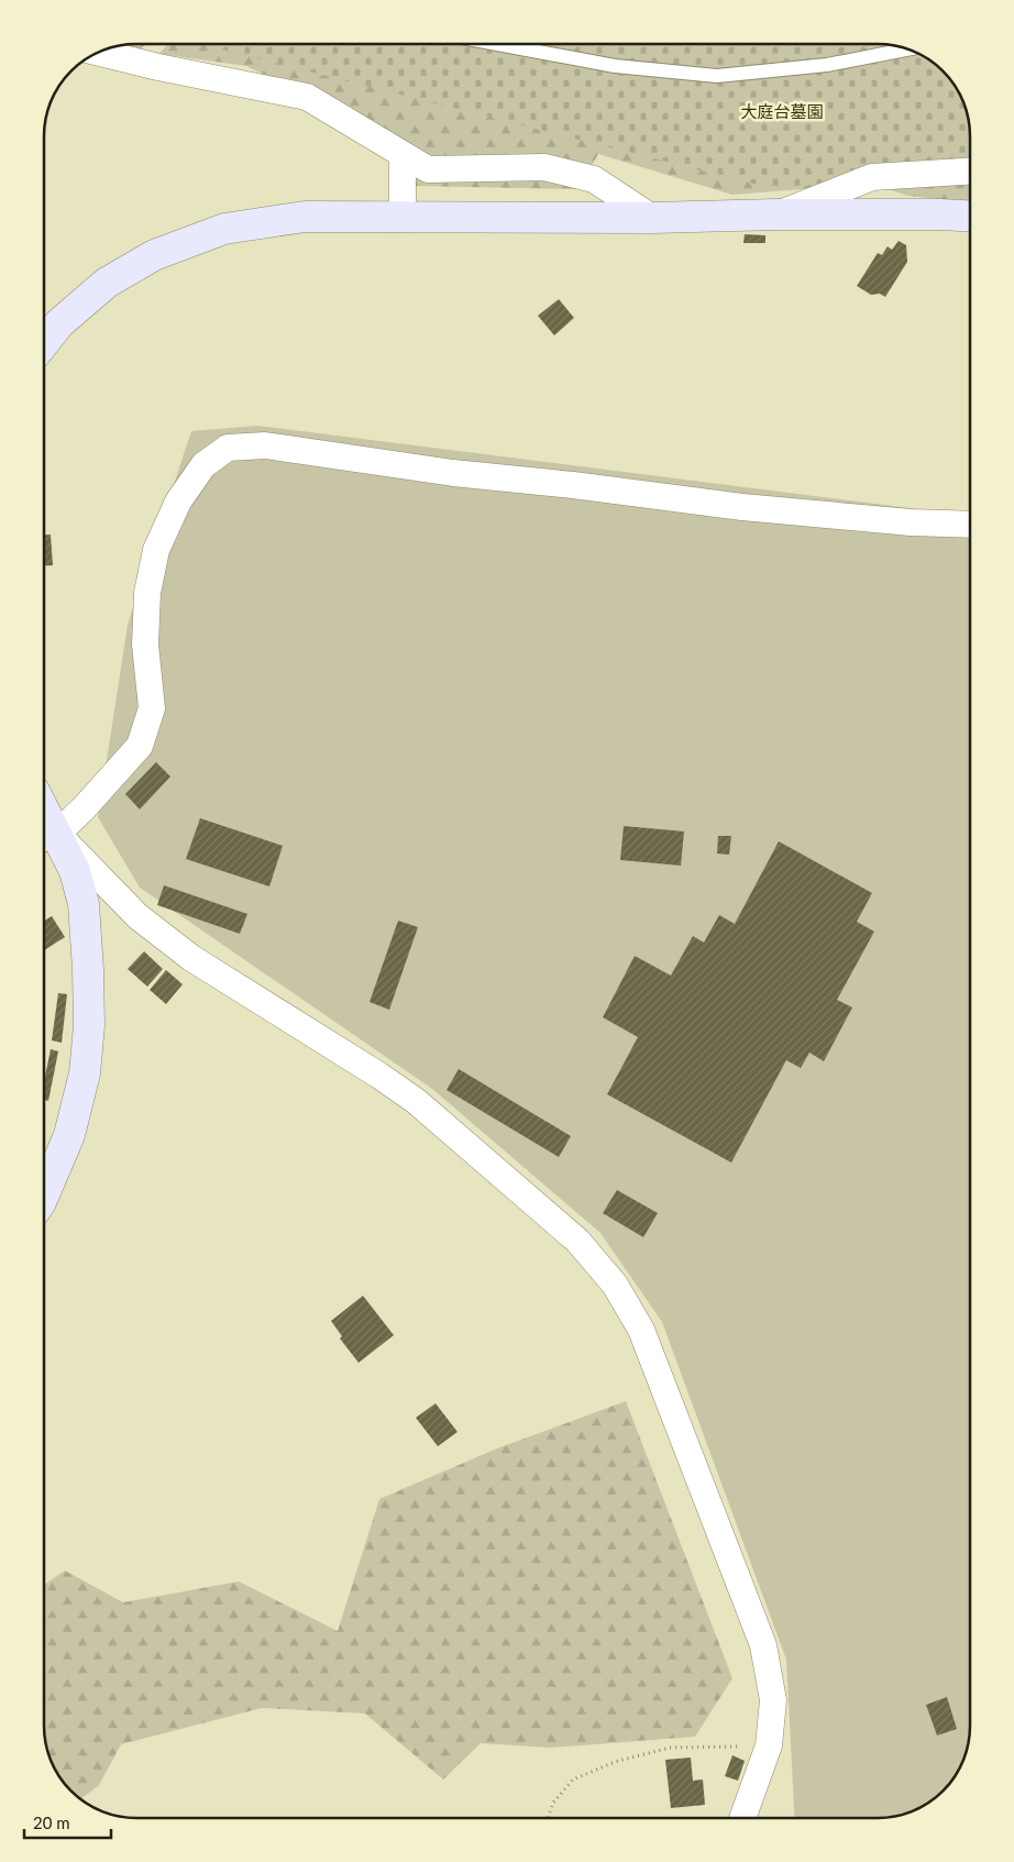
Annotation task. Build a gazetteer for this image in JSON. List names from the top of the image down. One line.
{"parks":["大庭台墓園"],"scale_bar":"20 m"}
